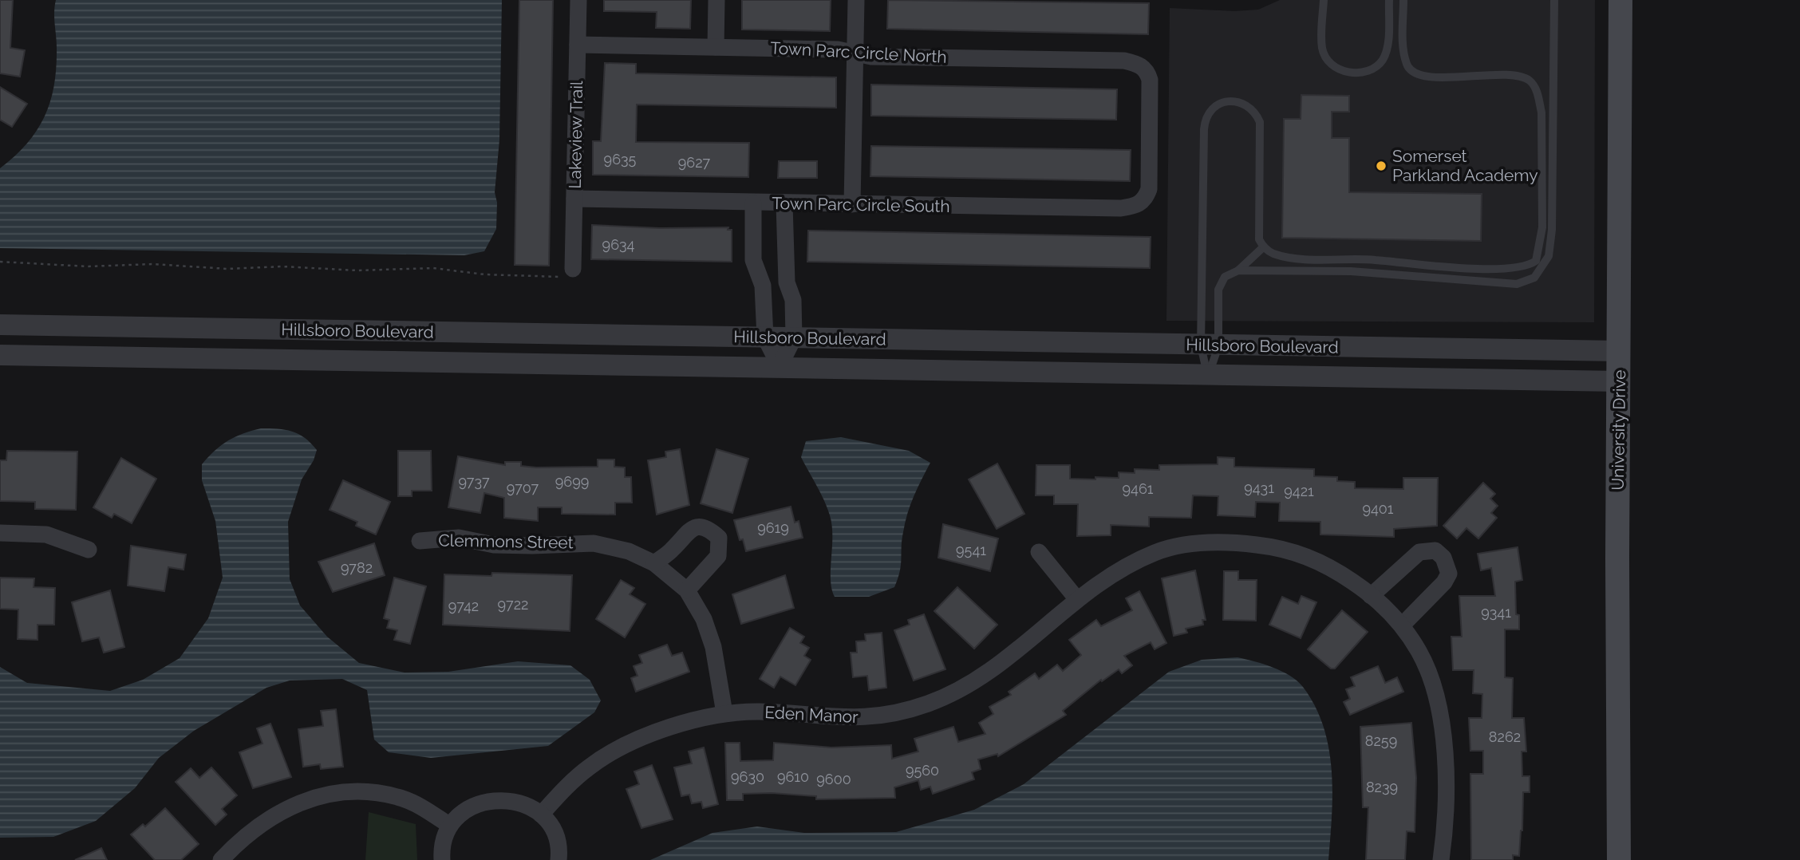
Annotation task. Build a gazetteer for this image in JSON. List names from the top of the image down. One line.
{"streets":{"main road":["University Drive"],"street":["Town Parc Circle North","Lakeview Trail","Town Parc Circle South","Hillsboro Boulevard","Clemmons Street","Eden Manor"]},"crossings":[["Town Parc Circle North","Lakeview Trail"],["Town Parc Circle North","Town Parc Circle South"],["Lakeview Trail","Town Parc Circle South"],["Hillsboro Boulevard","University Drive"],["Clemmons Street","Eden Manor"]],"places":["Somerset Parkland Academy"],"house_numbers":["9635","9627","9634","9737","9699","9707","9431","9461","9421","9401","9619","9541","9782","9722","9742","9341","8262","8259","9560","9630","9610","9600","8239"]}
